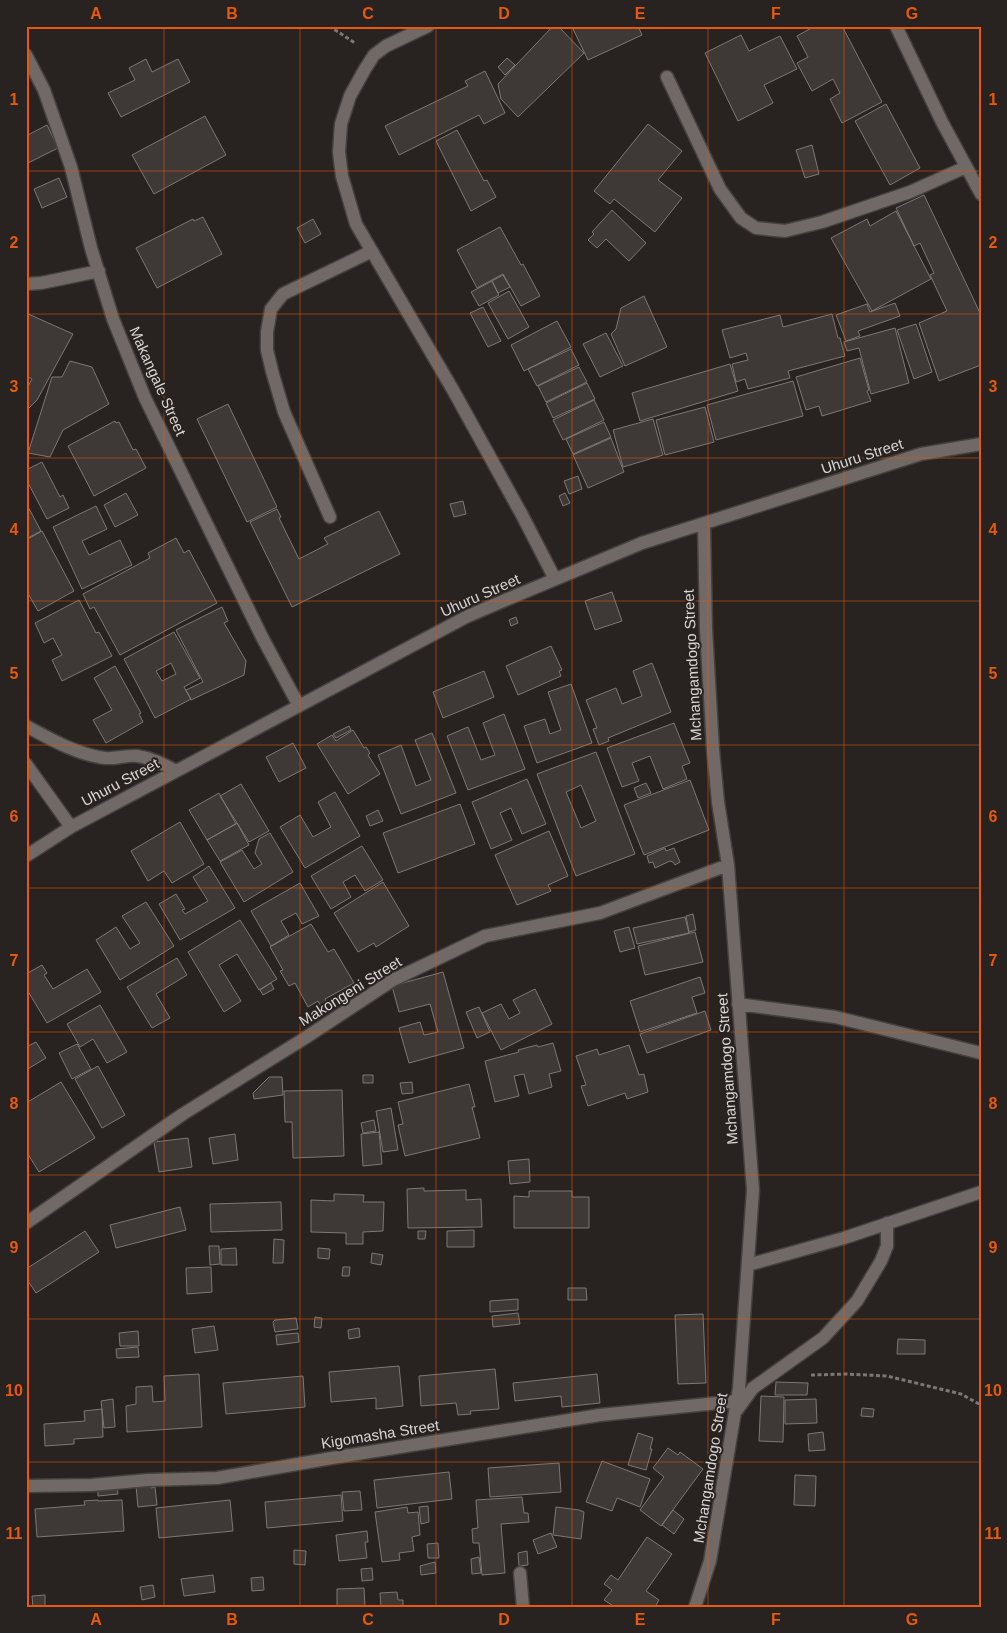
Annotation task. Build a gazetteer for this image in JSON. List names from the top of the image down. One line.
{"streets":{"street":["Makangale Street","Uhuru Street","Mchangamdogo Street","Makongeni Street","Kigomasha Street"]},"crossings":[["Makangale Street","Uhuru Street"],["Uhuru Street","Mchangamdogo Street"],["Mchangamdogo Street","Makongeni Street"],["Mchangamdogo Street","Kigomasha Street"]],"grid":{"columns":["A","B","C","D","E","F","G"],"rows":["1","2","3","4","5","6","7","8","9","10","11"]}}
